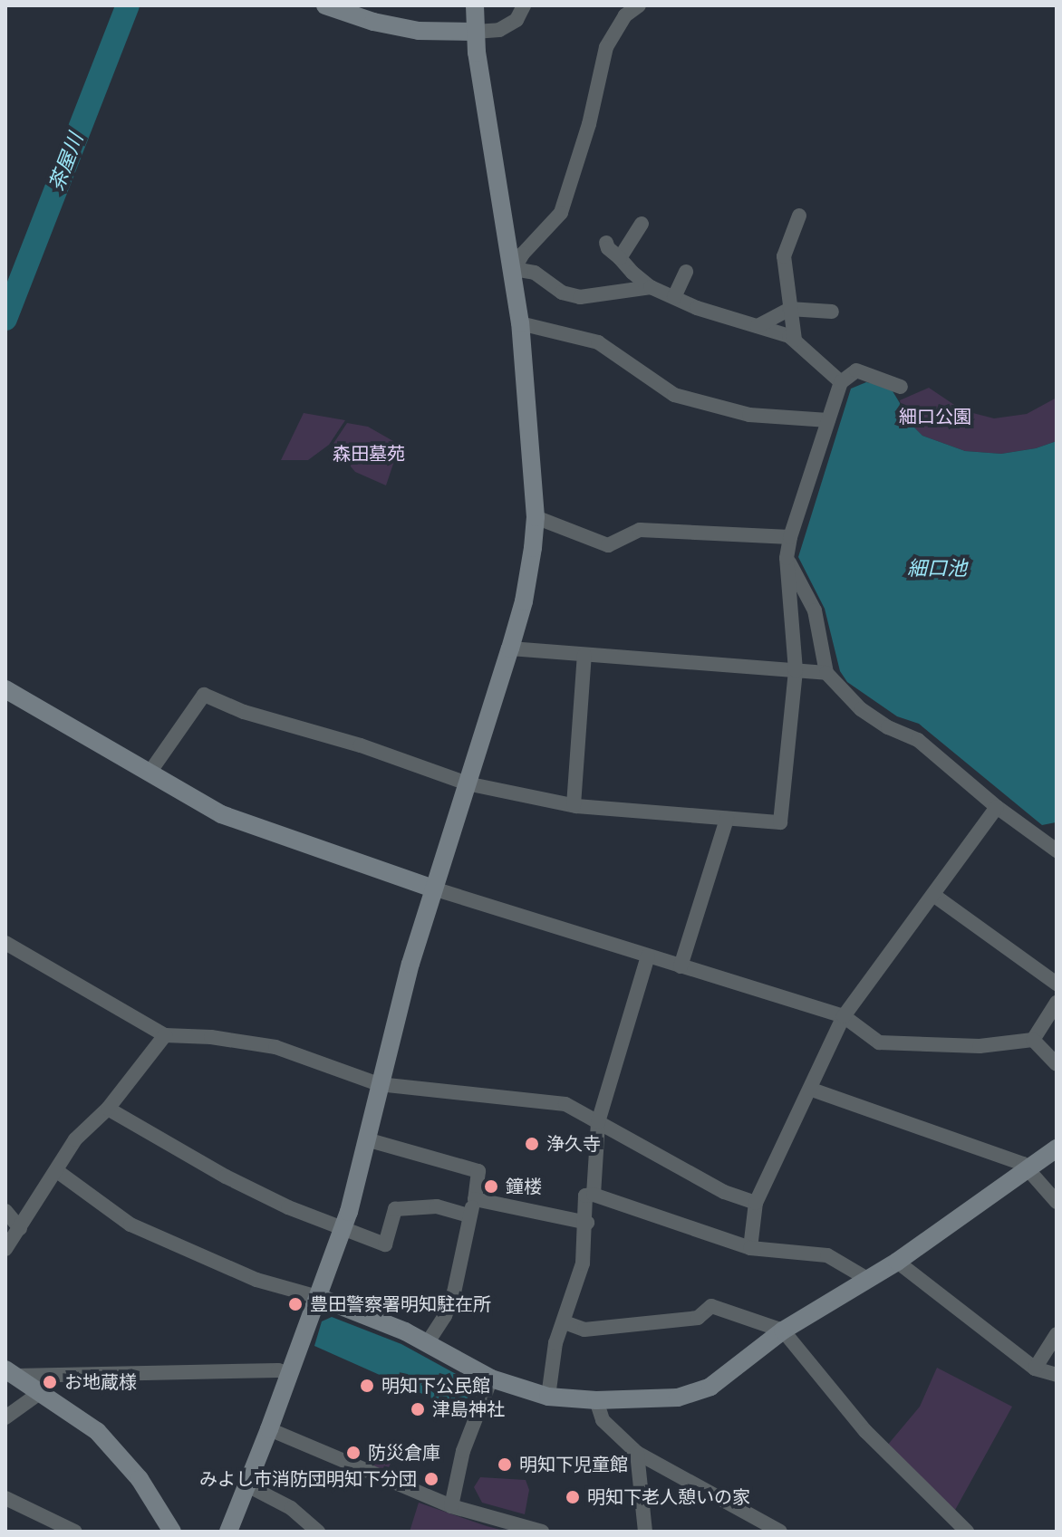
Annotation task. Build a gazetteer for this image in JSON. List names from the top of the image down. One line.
{"water":["茶屋川","細口池"],"parks":["細口公園","森田墓苑"],"places":["浄久寺","鐘楼","豊田警察署明知駐在所","お地蔵様","明知下公民館","津島神社","防災倉庫","明知下児童館","みよし市消防団明知下分団","明知下老人憩いの家"]}
